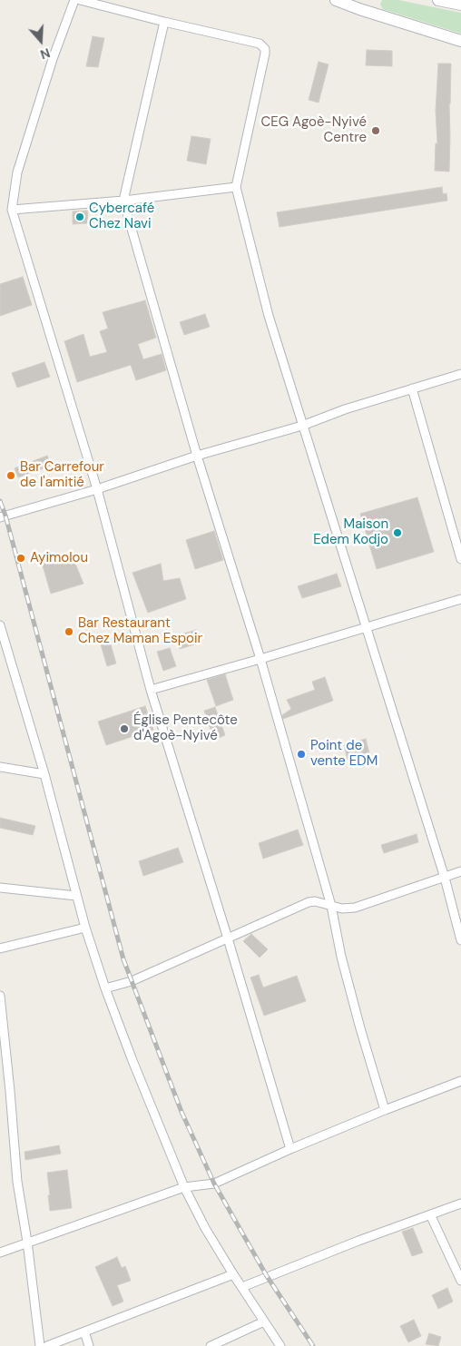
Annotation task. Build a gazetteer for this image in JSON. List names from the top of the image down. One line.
{"places":["CEG Agoè-Nyivé Centre","Cybercafé Chez Navi","Bar Carrefour de l'amitié","Maison Edem Kodjo","Ayimolou","Bar Restaurant Chez Maman Espoir","Église Pentecôte d'Agoè-Nyivé","Point de vente EDM"],"north":"bottom"}
